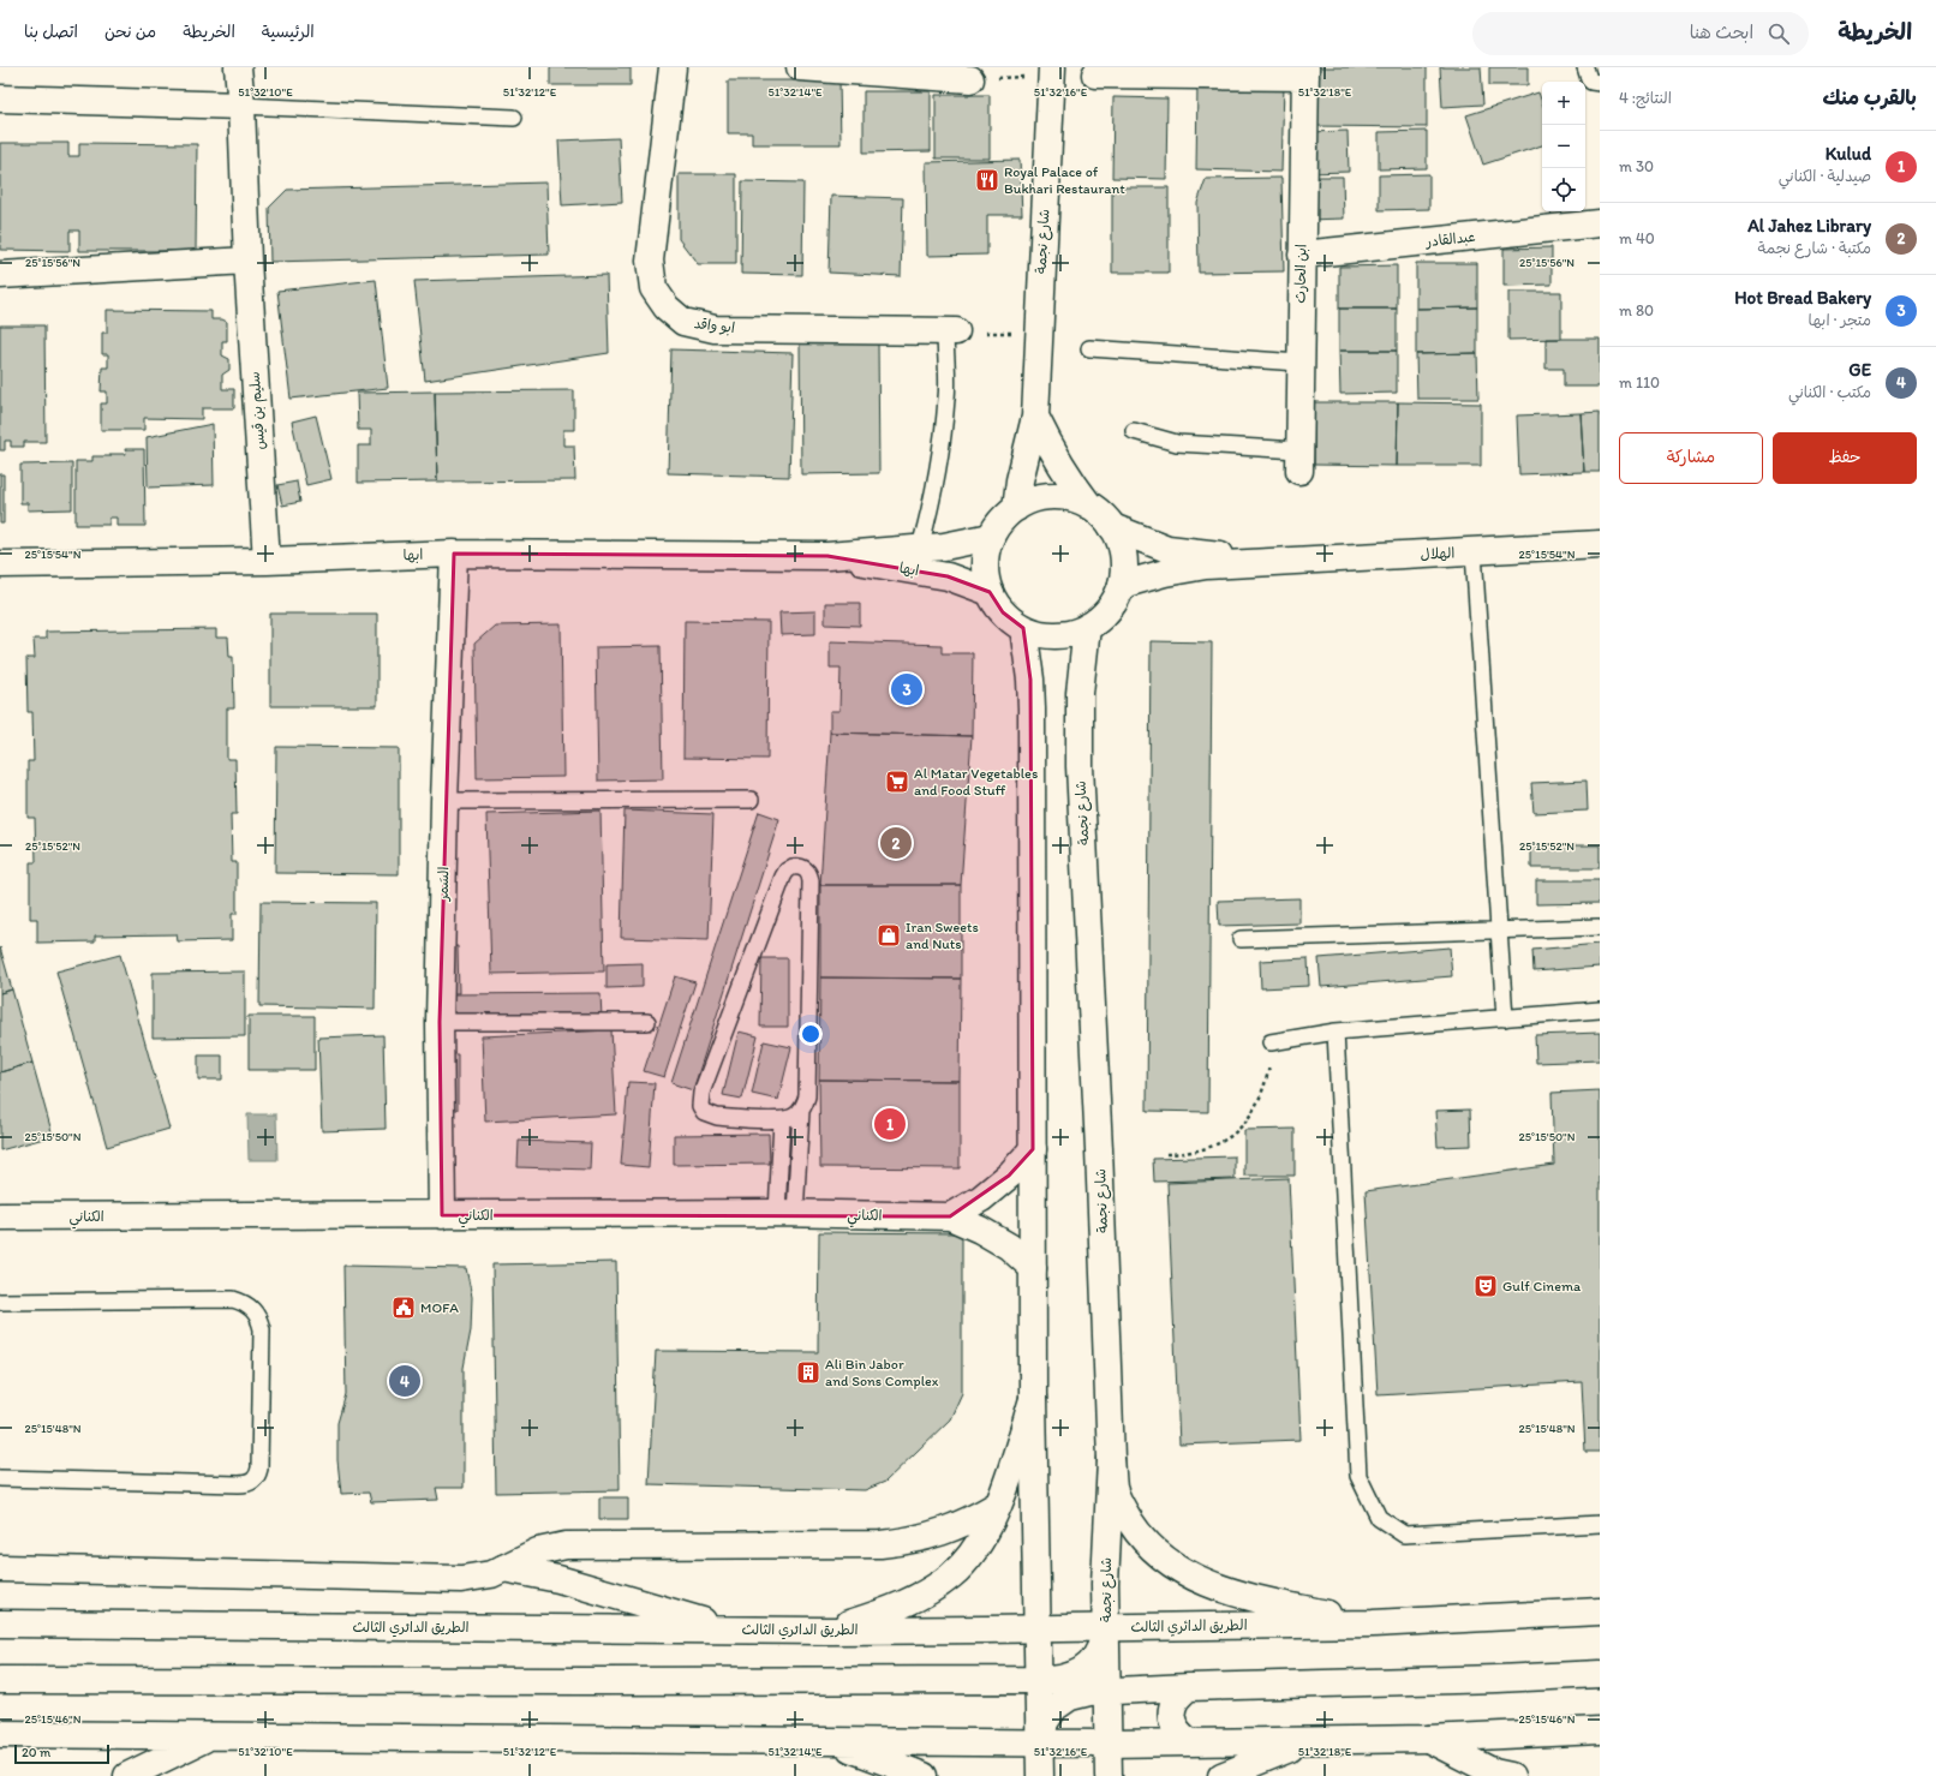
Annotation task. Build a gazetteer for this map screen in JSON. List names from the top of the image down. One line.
{"streets":{"main road":["عبدالقادر","شارع نجمة","ابن الحارث","ابو واقد","سليم بن قيس","الهلال","ابها","السَمر","الكناني","الطريق الدائري الثالث"]},"crossings":[["عبدالقادر","ابن الحارث"],["شارع نجمة","الهلال"],["شارع نجمة","ابها"],["شارع نجمة","الطريق الدائري الثالث"],["سليم بن قيس","ابها"],["الهلال","ابها"],["ابها","السَمر"],["السَمر","الكناني"]],"places":{"restaurant":["Royal Palace of Bukhari Restaurant"],"supermarket":["Al Matar Vegetables and Food Stuff"],"shop":["Iran Sweets and Nuts"],"theatre":["Gulf Cinema"],"public building":["MOFA"],"building":["Ali Bin Jabor and Sons Complex"]},"scale_bar":"20 m","page":{"header":"الخريطة","search":"ابحث هنا","nav":["الرئيسية","الخريطة","من نحن","اتصل بنا"],"heading":["بالقرب منك","النتائج: 4"],"map_buttons":["+","−"],"list":[{"mark":"1","name":"Kulud","note":"صيدلية · الكناني","value":"30 m"},{"mark":"2","name":"Al Jahez Library","note":"مكتبة · شارع نجمة","value":"40 m"},{"mark":"3","name":"Hot Bread Bakery","note":"متجر · ابها","value":"80 m"},{"mark":"4","name":"GE","note":"مكتب · الكناني","value":"110 m"}],"buttons":["حفظ","مشاركة"],"pins":["3","2","1","4"],"scale":"20 m"},"coordinates":["51°32'10\"E","51°32'12\"E","51°32'14\"E","51°32'16\"E","51°32'18\"E","25°15'56\"N","25°15'54\"N","25°15'52\"N","25°15'50\"N","25°15'48\"N","25°15'46\"N"]}
